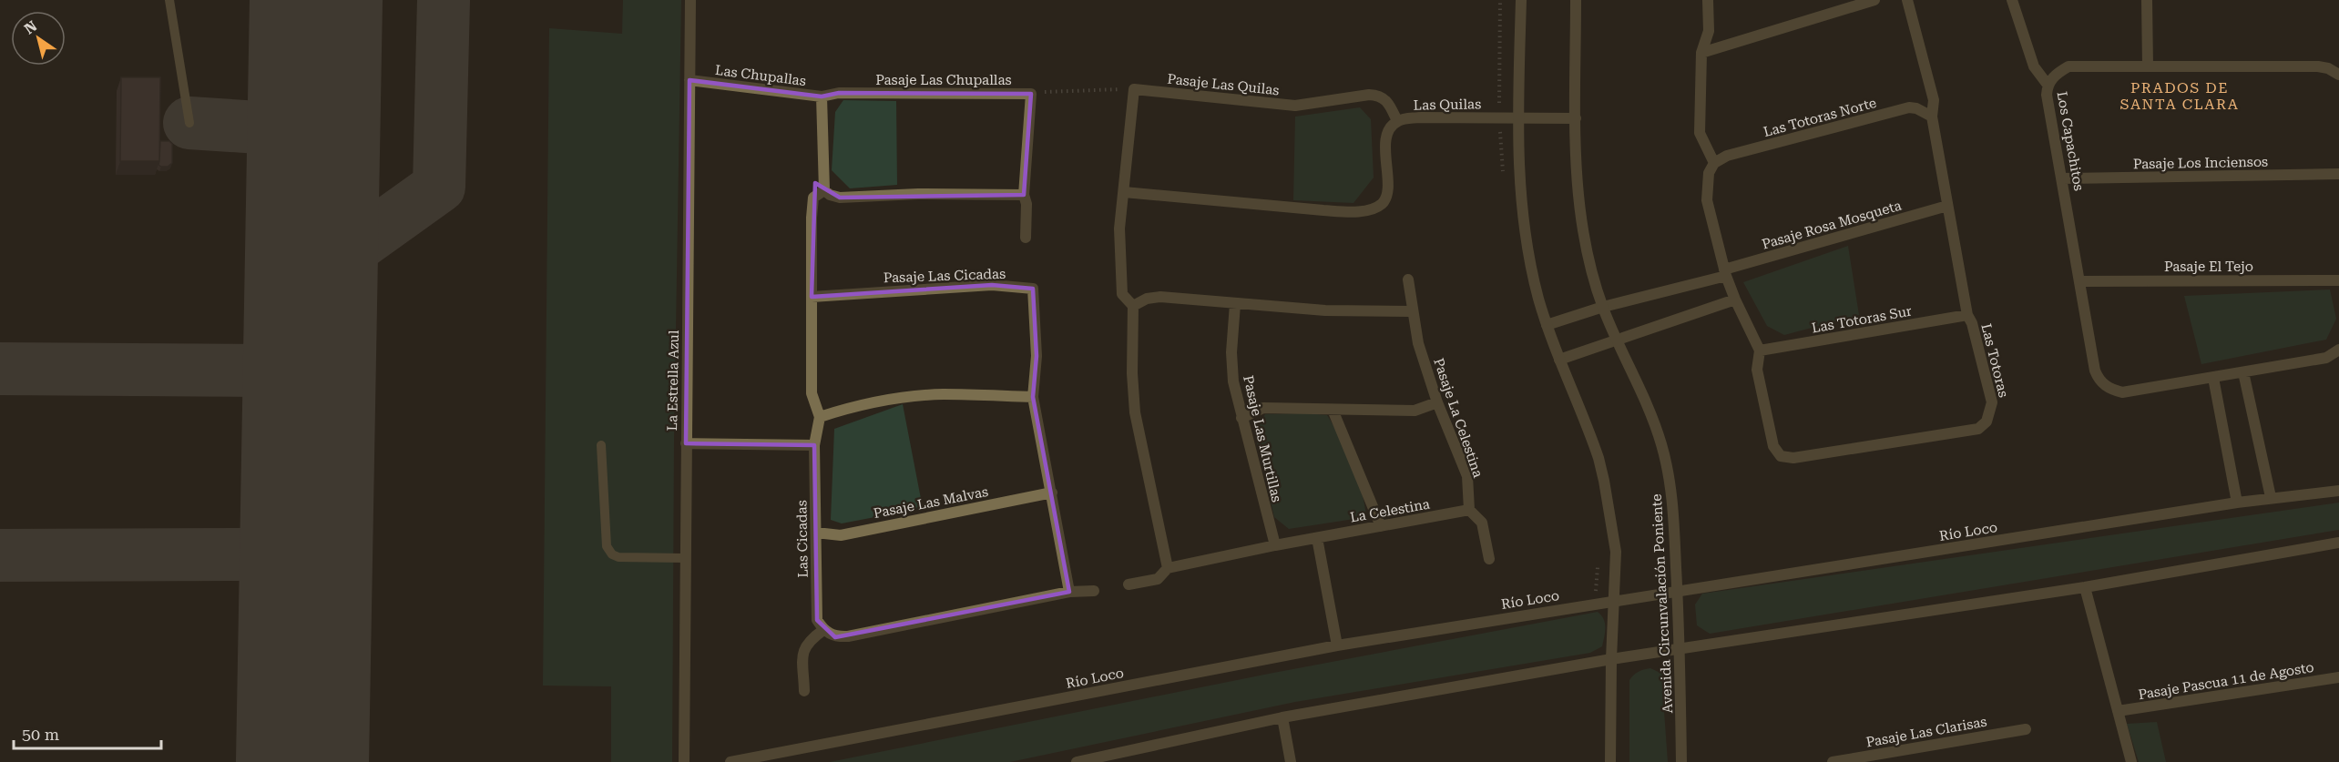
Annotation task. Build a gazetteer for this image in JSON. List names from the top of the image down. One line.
{"streets":{"street":["Las Chupallas","Pasaje Las Chupallas","Pasaje Las Quilas","Las Quilas","Las Totoras Norte","Los Capachitos","Pasaje Los Inciensos","Pasaje Rosa Mosqueta","Pasaje El Tejo","Pasaje Las Cicadas","Las Totoras Sur","Las Totoras","La Estrella Azul","Pasaje La Celestina","Pasaje Las Murtillas","Pasaje Las Malvas","La Celestina","Río Loco","Las Cicadas","Avenida Circunvalación Poniente","Pasaje Pascua 11 de Agosto","Pasaje Las Clarisas"]},"crossings":[["Las Chupallas","Pasaje Las Chupallas"],["Las Chupallas","Pasaje Las Cicadas"],["Las Chupallas","La Estrella Azul"],["Pasaje Las Quilas","Las Quilas"],["Las Quilas","Avenida Circunvalación Poniente"],["Las Totoras Norte","Las Totoras"],["Los Capachitos","Pasaje Los Inciensos"],["Los Capachitos","Pasaje El Tejo"],["Pasaje Rosa Mosqueta","Las Totoras"],["Pasaje Las Cicadas","Pasaje Las Malvas"],["Las Totoras Sur","Las Totoras"],["Pasaje La Celestina","La Celestina"],["Pasaje Las Murtillas","La Celestina"],["Pasaje Las Malvas","Las Cicadas"],["Río Loco","Avenida Circunvalación Poniente"]],"districts":["PRADOS DE SANTA CLARA"],"scale_bar":"50 m","north":"top left"}
